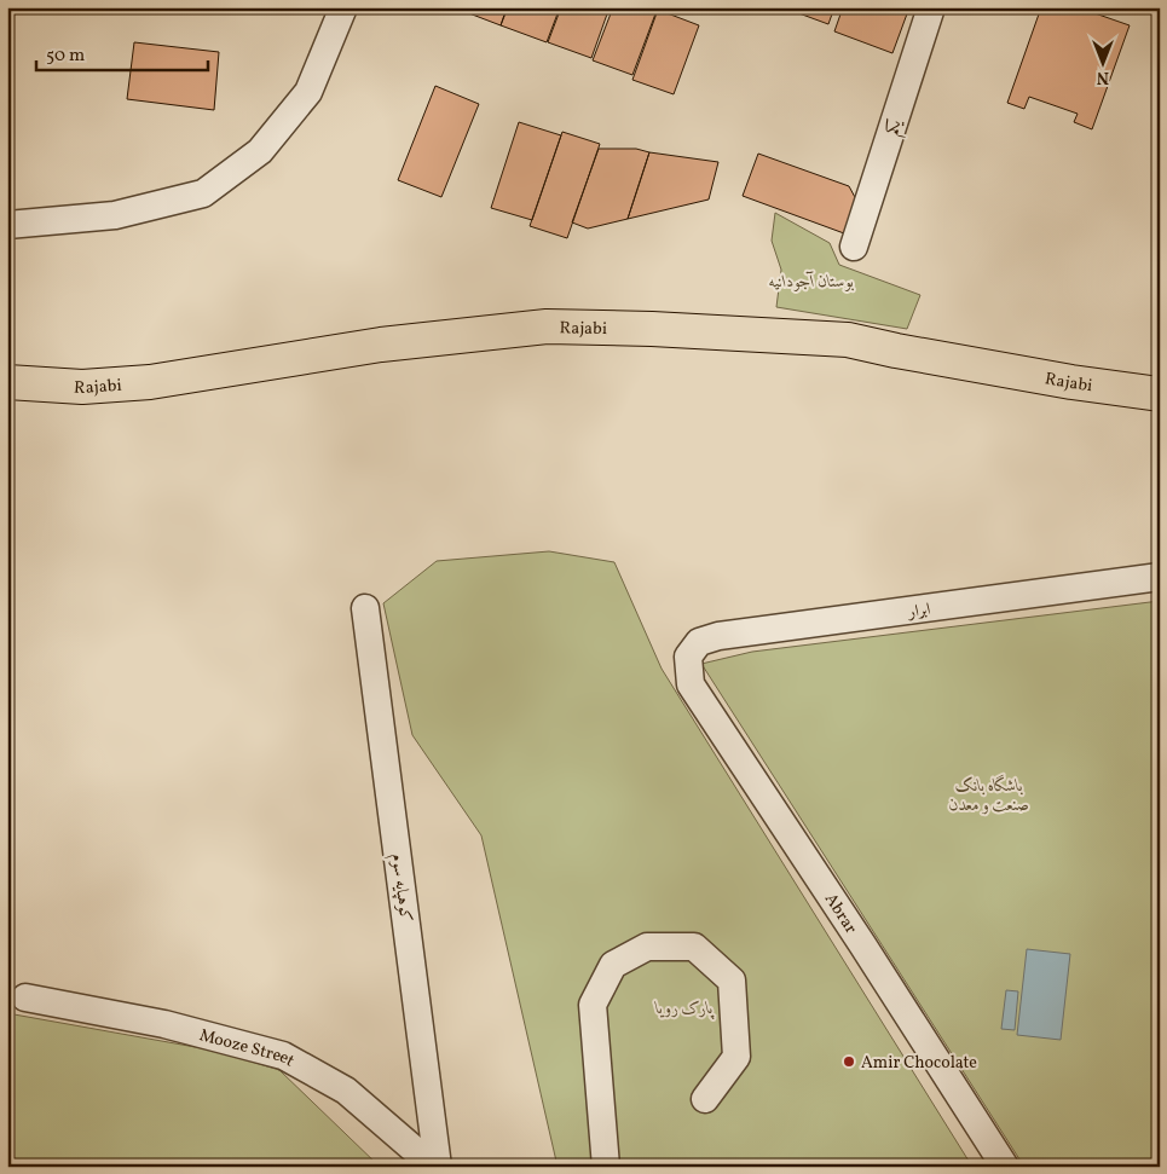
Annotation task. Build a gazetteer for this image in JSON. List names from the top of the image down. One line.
{"streets":{"main road":["Rajabi"],"street":["یکم","کوهپایه سوم","Abrar","Mooze Street"]},"crossings":[["کوهپایه سوم","Mooze Street"]],"parks":["بوستان آجودانیه","باشگاه بانک صنعت و معدن","پارک رویا"],"places":["Amir Chocolate"],"scale_bar":"50 m","north":"bottom"}
